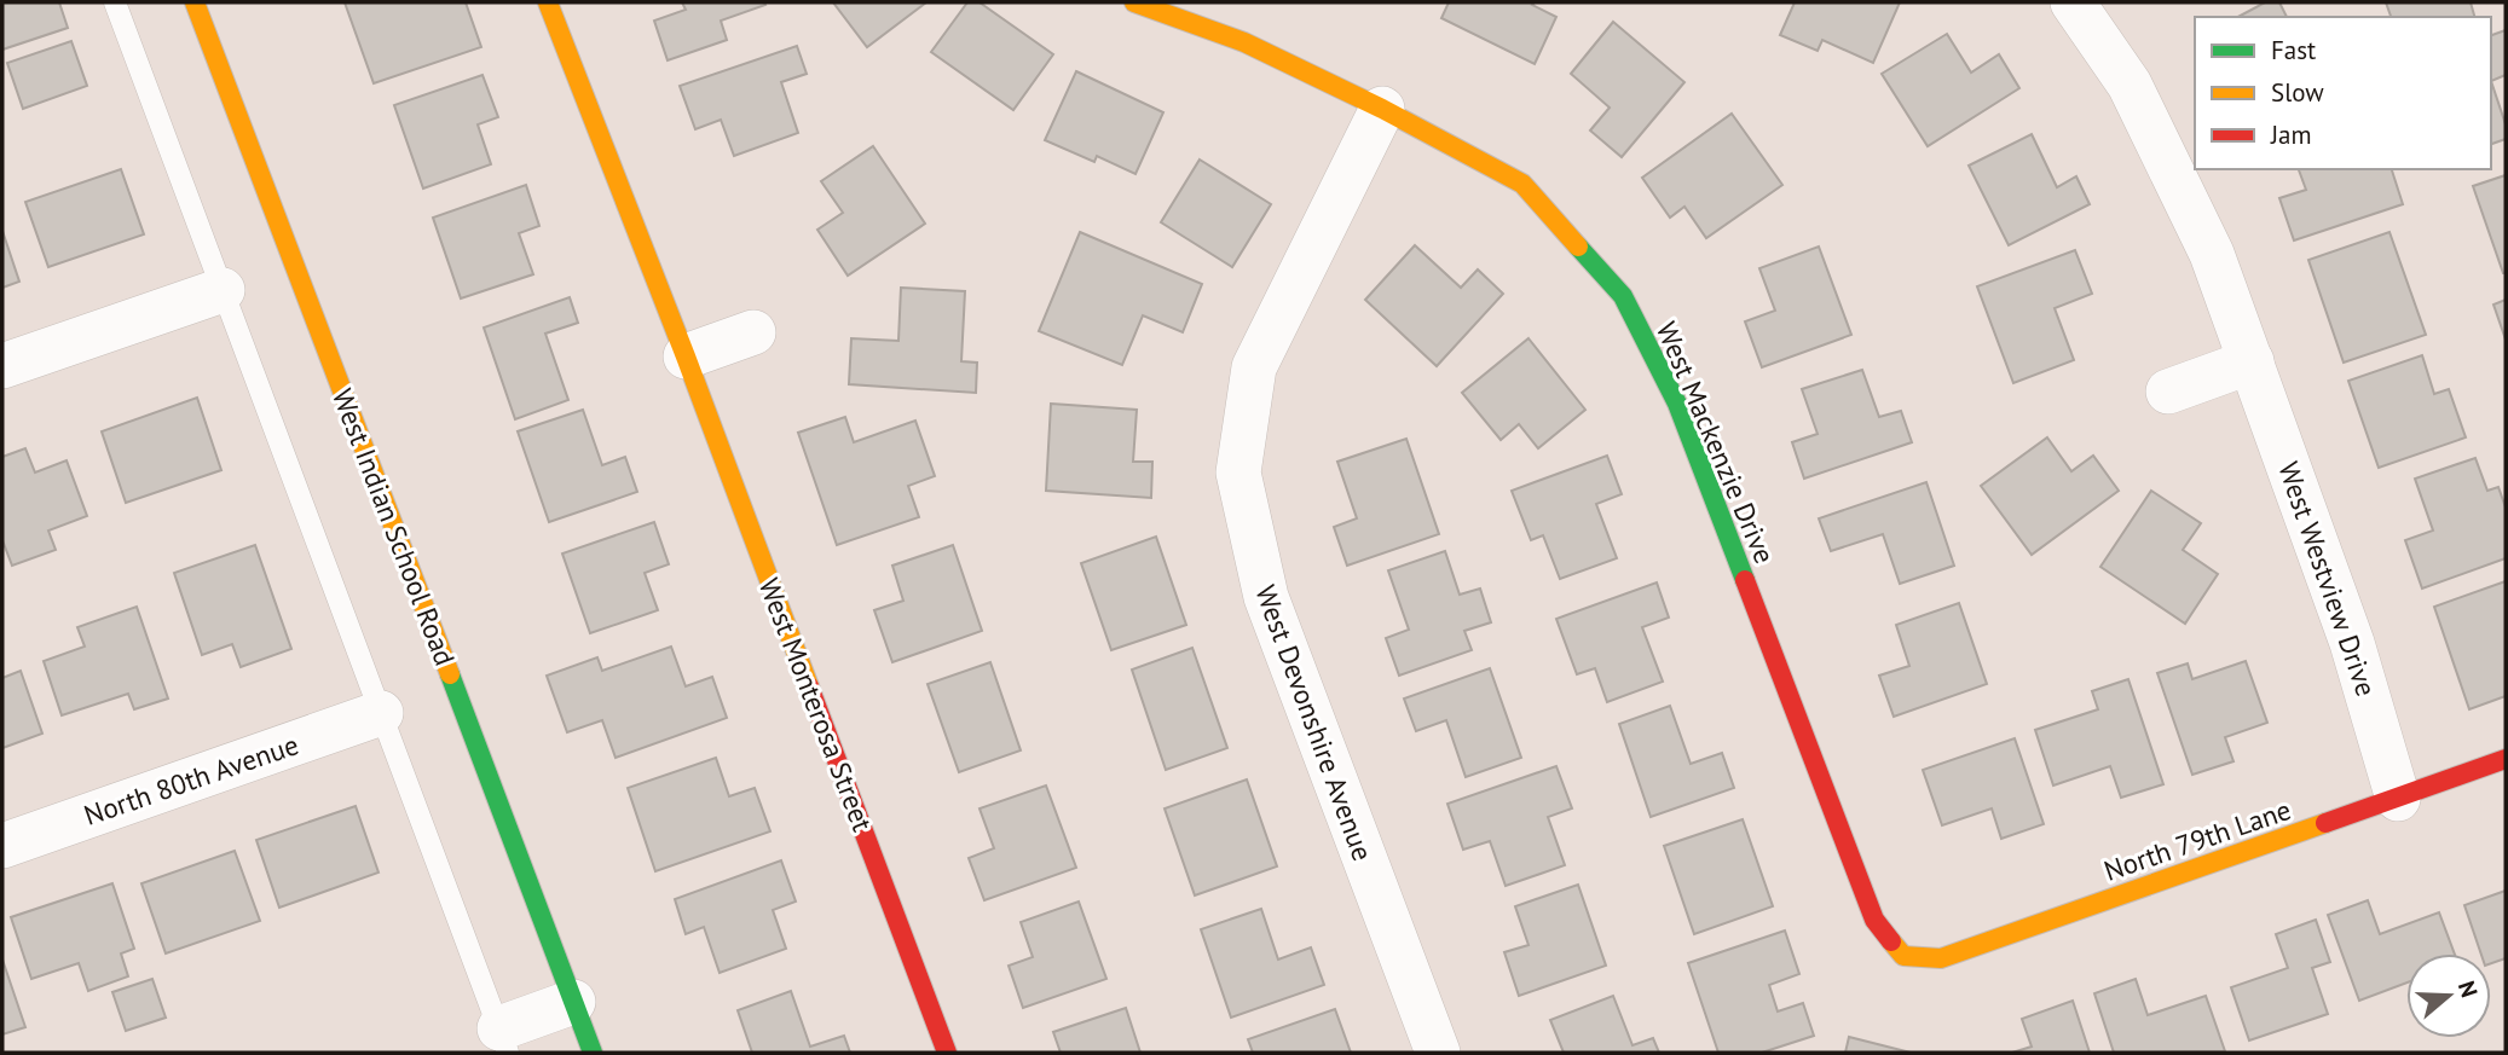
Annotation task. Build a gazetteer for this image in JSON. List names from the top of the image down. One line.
{"streets":{"street":["West Mackenzie Drive","West Indian School Road","West Westview Drive","West Monterosa Street","West Devonshire Avenue","North 80th Avenue","North 79th Lane"]},"crossings":[["West Mackenzie Drive","West Devonshire Avenue"],["West Mackenzie Drive","North 79th Lane"],["West Westview Drive","North 79th Lane"]],"legend":["Fast","Slow","Jam"],"north":"right"}
